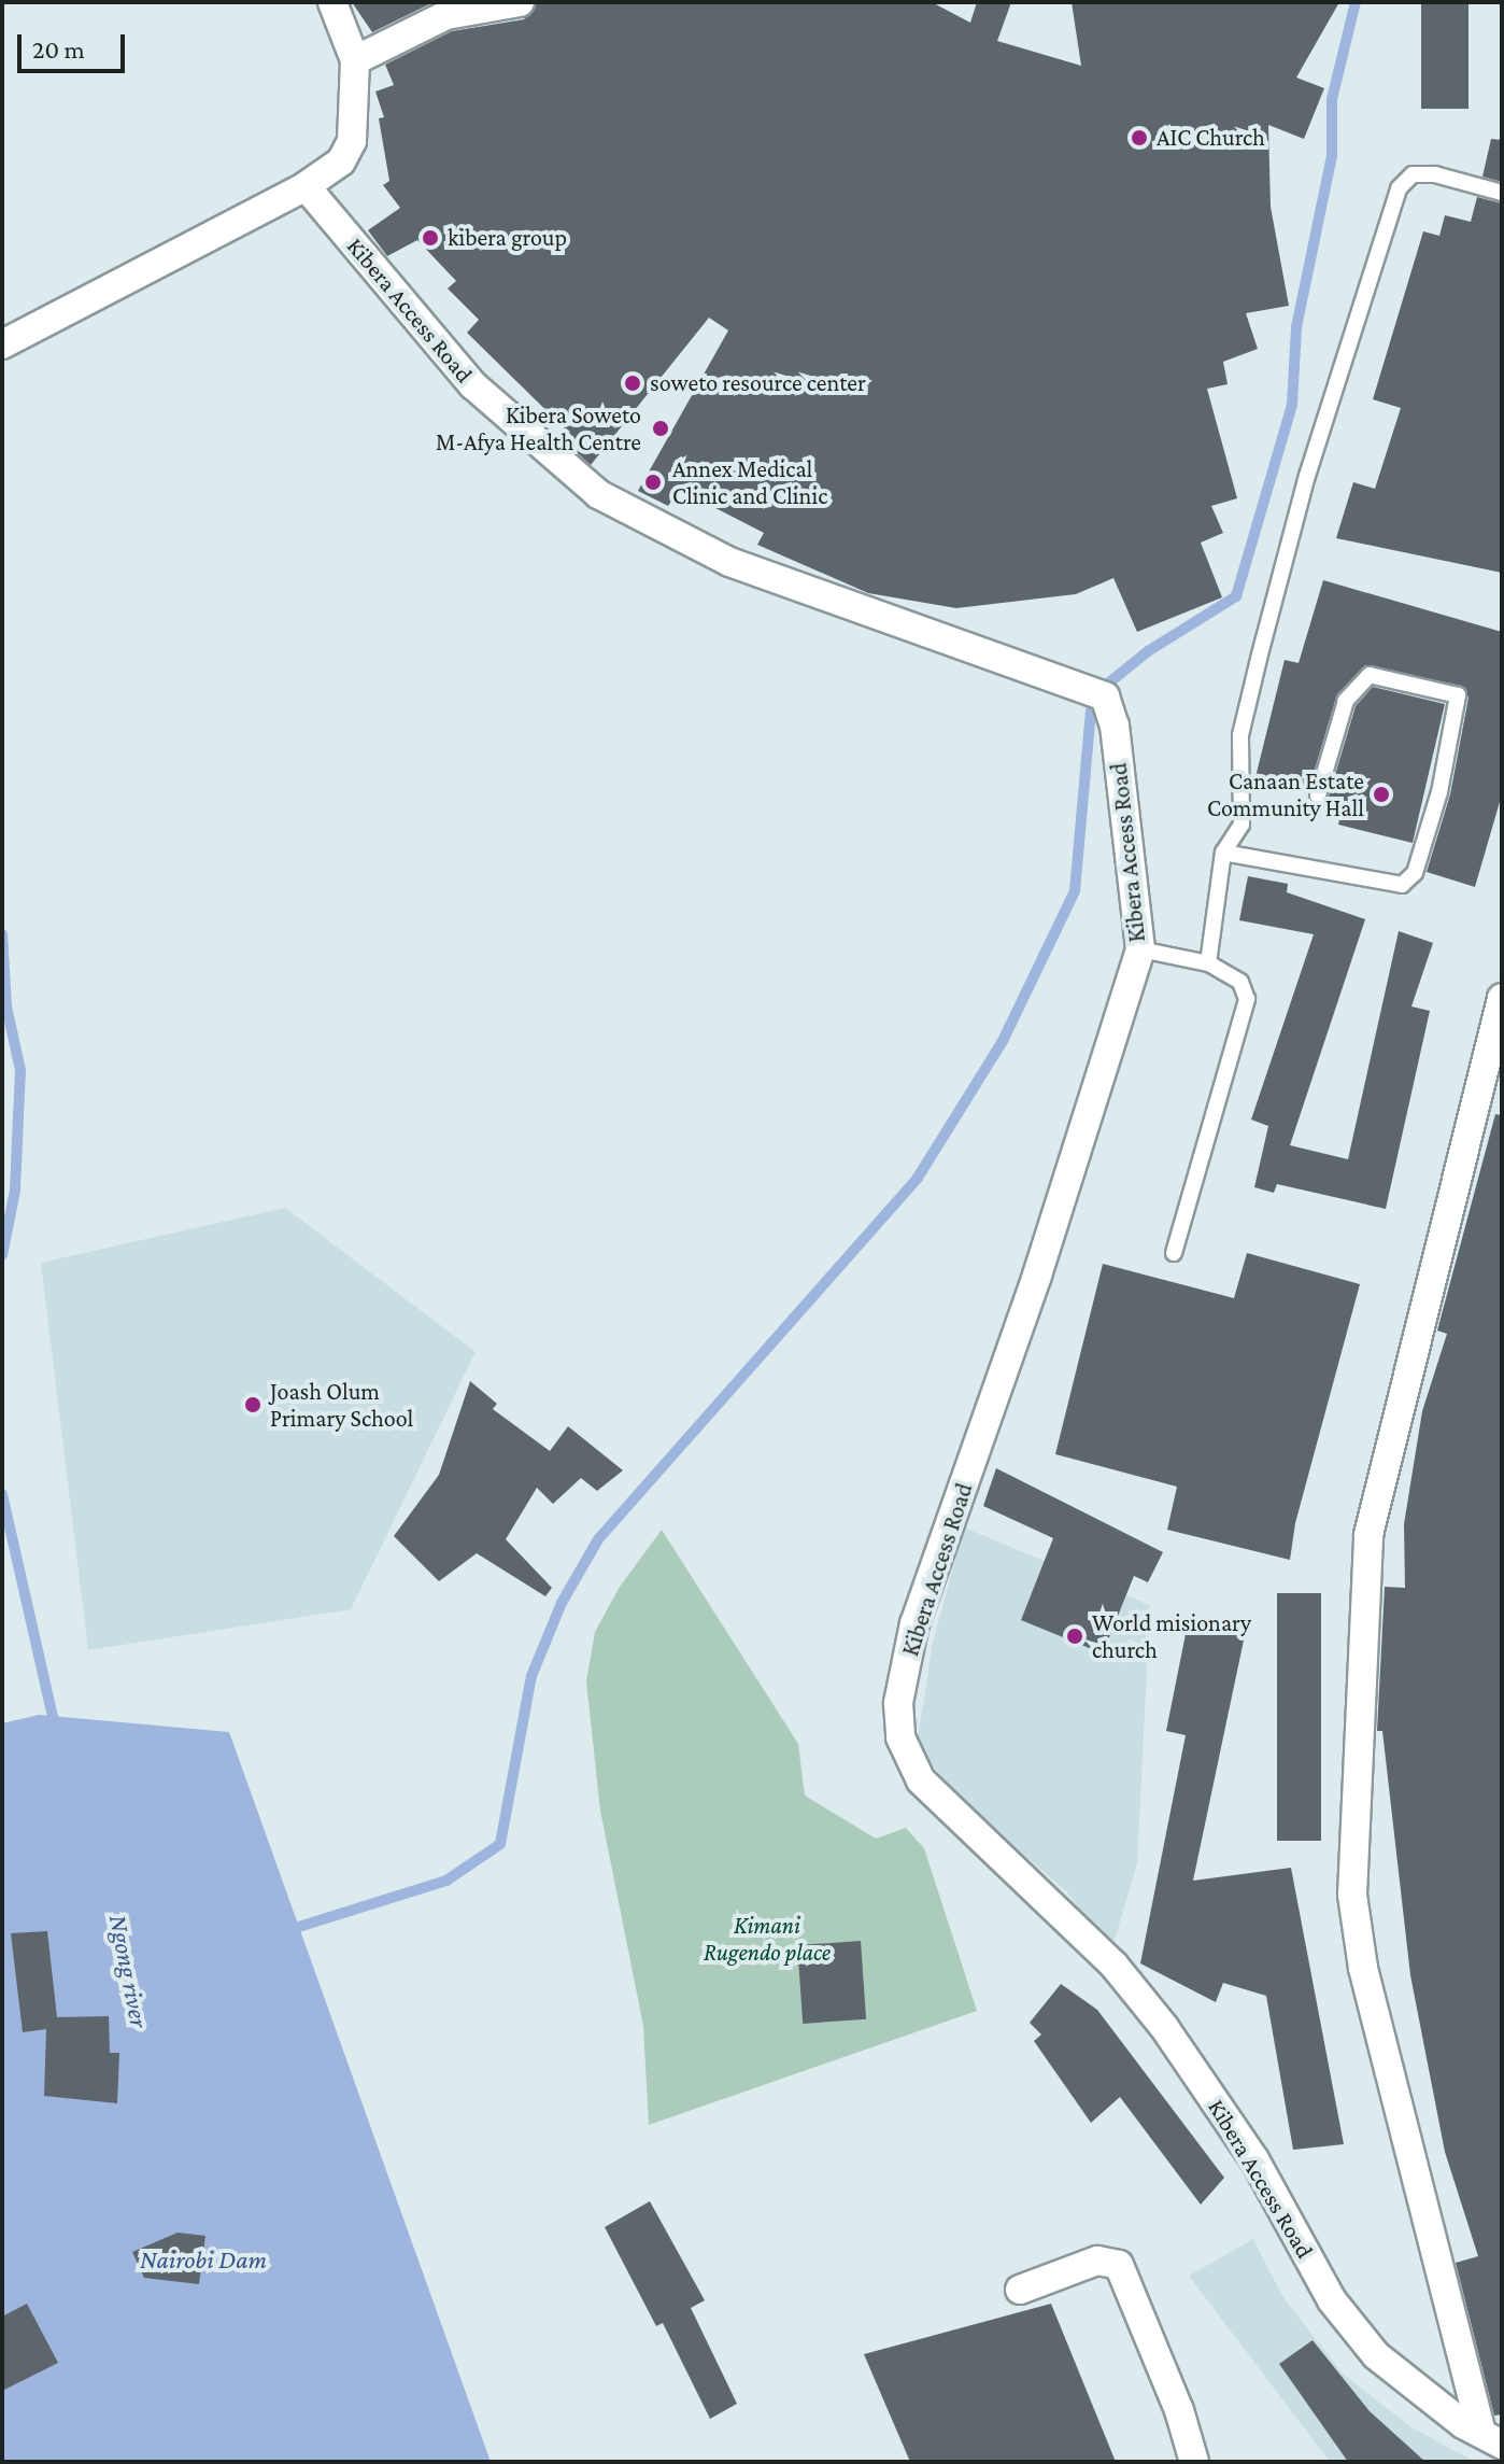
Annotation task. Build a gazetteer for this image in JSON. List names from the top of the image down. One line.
{"streets":{"street":["Kibera Access Road"]},"water":["Ngong river","Nairobi Dam"],"parks":["Kimani Rugendo place"],"places":["AIC Church","kibera group","soweto resource center","Kibera Soweto M-Afya Health Centre","Annex Medical Clinic and Clinic","Canaan Estate Community Hall","Joash Olum Primary School","World misionary church"],"scale_bar":"20 m"}
